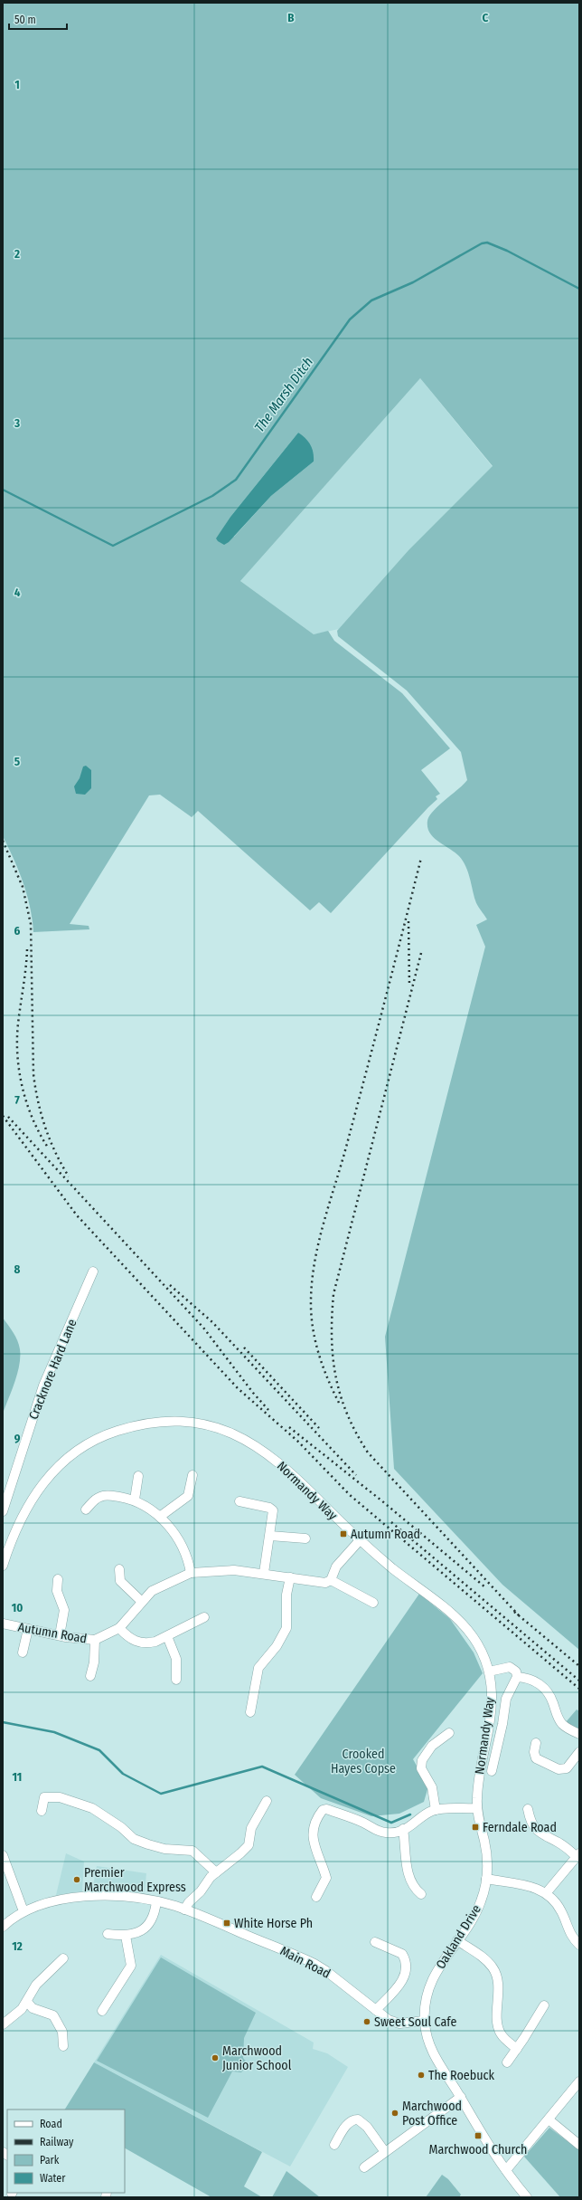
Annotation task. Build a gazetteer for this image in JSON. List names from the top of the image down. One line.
{"streets":{"street":["Cracknore Hard Lane","Normandy Way","Autumn Road","Oakland Drive","Main Road"]},"crossings":[["Normandy Way","Oakland Drive"],["Oakland Drive","Main Road"]],"water":["The Marsh Ditch"],"parks":["Crooked Hayes Copse"],"places":{"transit":["Autumn Road","Ferndale Road","White Horse Ph","Marchwood Church"],"other":["Premier Marchwood Express","Sweet Soul Cafe","Marchwood Junior School","The Roebuck","Marchwood Post Office"]},"legend":["Road","Railway","Park","Water"],"scale_bar":"50 m","grid":{"columns":["B","C"],"rows":["1","2","3","4","5","6","7","8","9","10","11","12"]}}
